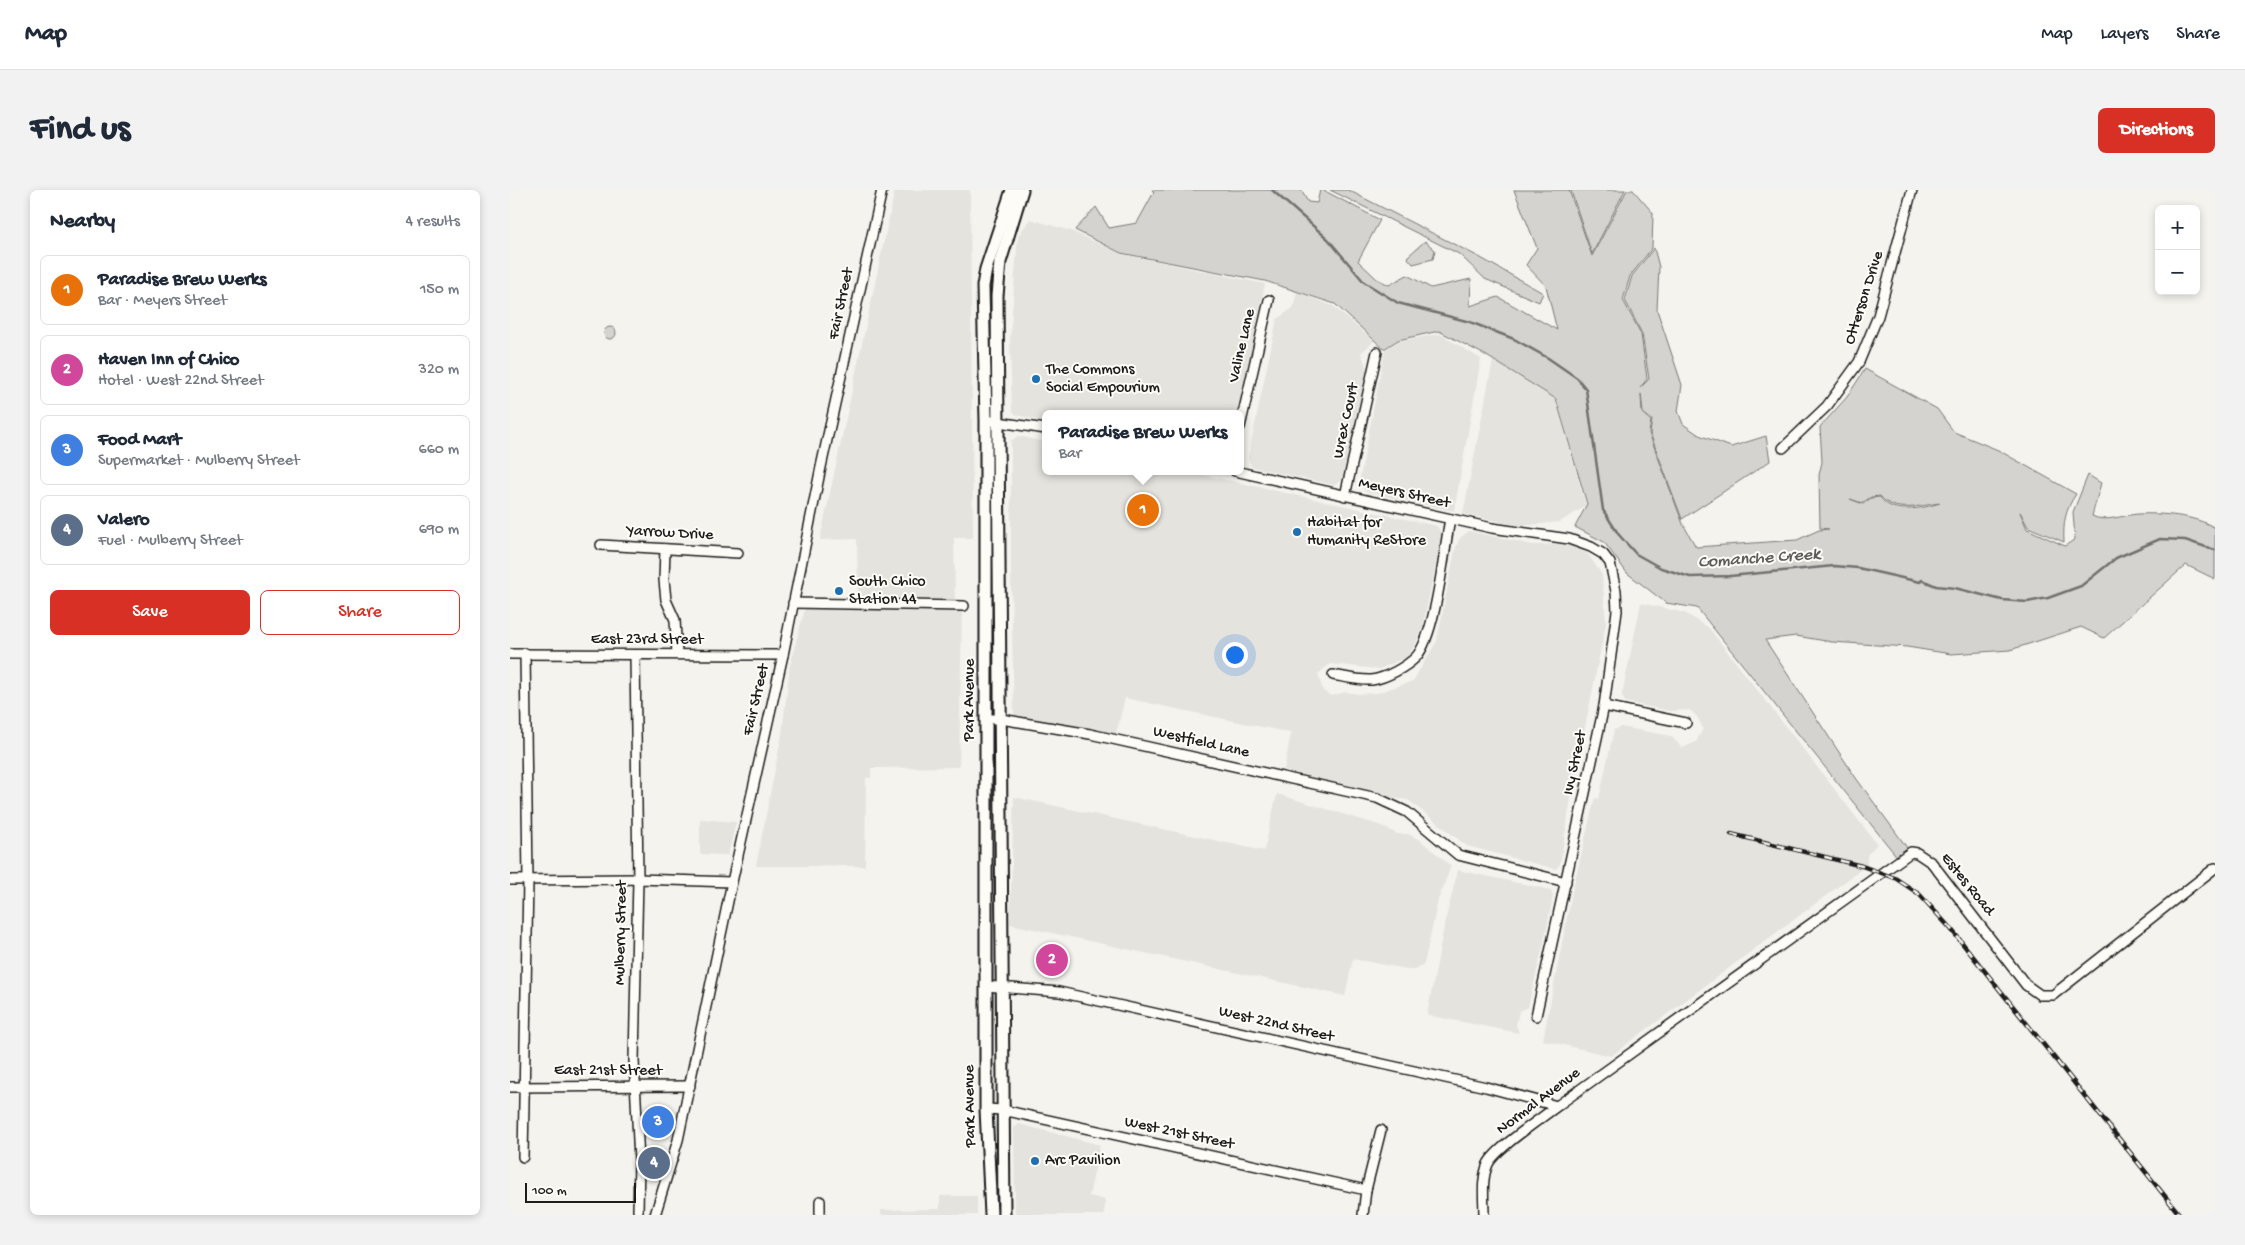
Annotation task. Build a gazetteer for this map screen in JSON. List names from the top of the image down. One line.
{"streets":{"main road":["Park Avenue"],"street":["Otterson Drive","Fair Street","Valine Lane","Wrex Court","Meyers Street","Yarrow Drive","East 23rd Street","Westfield Lane","Ivy Street","Estes Road","Mulberry Street","West 22nd Street","East 21st Street","Normal Avenue","West 21st Street"]},"crossings":[["Fair Street","East 23rd Street"],["Fair Street","East 21st Street"],["Wrex Court","Meyers Street"],["Meyers Street","Ivy Street"],["East 23rd Street","Mulberry Street"],["Park Avenue","Westfield Lane"],["Park Avenue","West 22nd Street"],["Park Avenue","West 21st Street"],["Westfield Lane","Ivy Street"],["Estes Road","Normal Avenue"],["Mulberry Street","East 21st Street"],["West 22nd Street","Normal Avenue"]],"water":["Comanche Creek"],"places":["The Commons Social Empourium","Habitat for Humanity ReStore","South Chico Station 44","Arc Pavilion"],"scale_bar":"100 m","page":{"header":"Map","nav":["Map","Layers","Share"],"buttons":["Directions",["Save","Share"]],"title":"Find us","heading":["Nearby","4 results"],"map_buttons":["+","−"],"list":[{"mark":"1","name":"Paradise Brew Werks","note":"Bar · Meyers Street","value":"150 m"},{"mark":"2","name":"Haven Inn of Chico","note":"Hotel · West 22nd Street","value":"320 m"},{"mark":"3","name":"Food Mart","note":"Supermarket · Mulberry Street","value":"660 m"},{"mark":"4","name":"Valero","note":"Fuel · Mulberry Street","value":"690 m"}],"popup":["Paradise Brew Werks","Bar"],"pins":["1","2","3","4"],"scale":"100 m"}}
